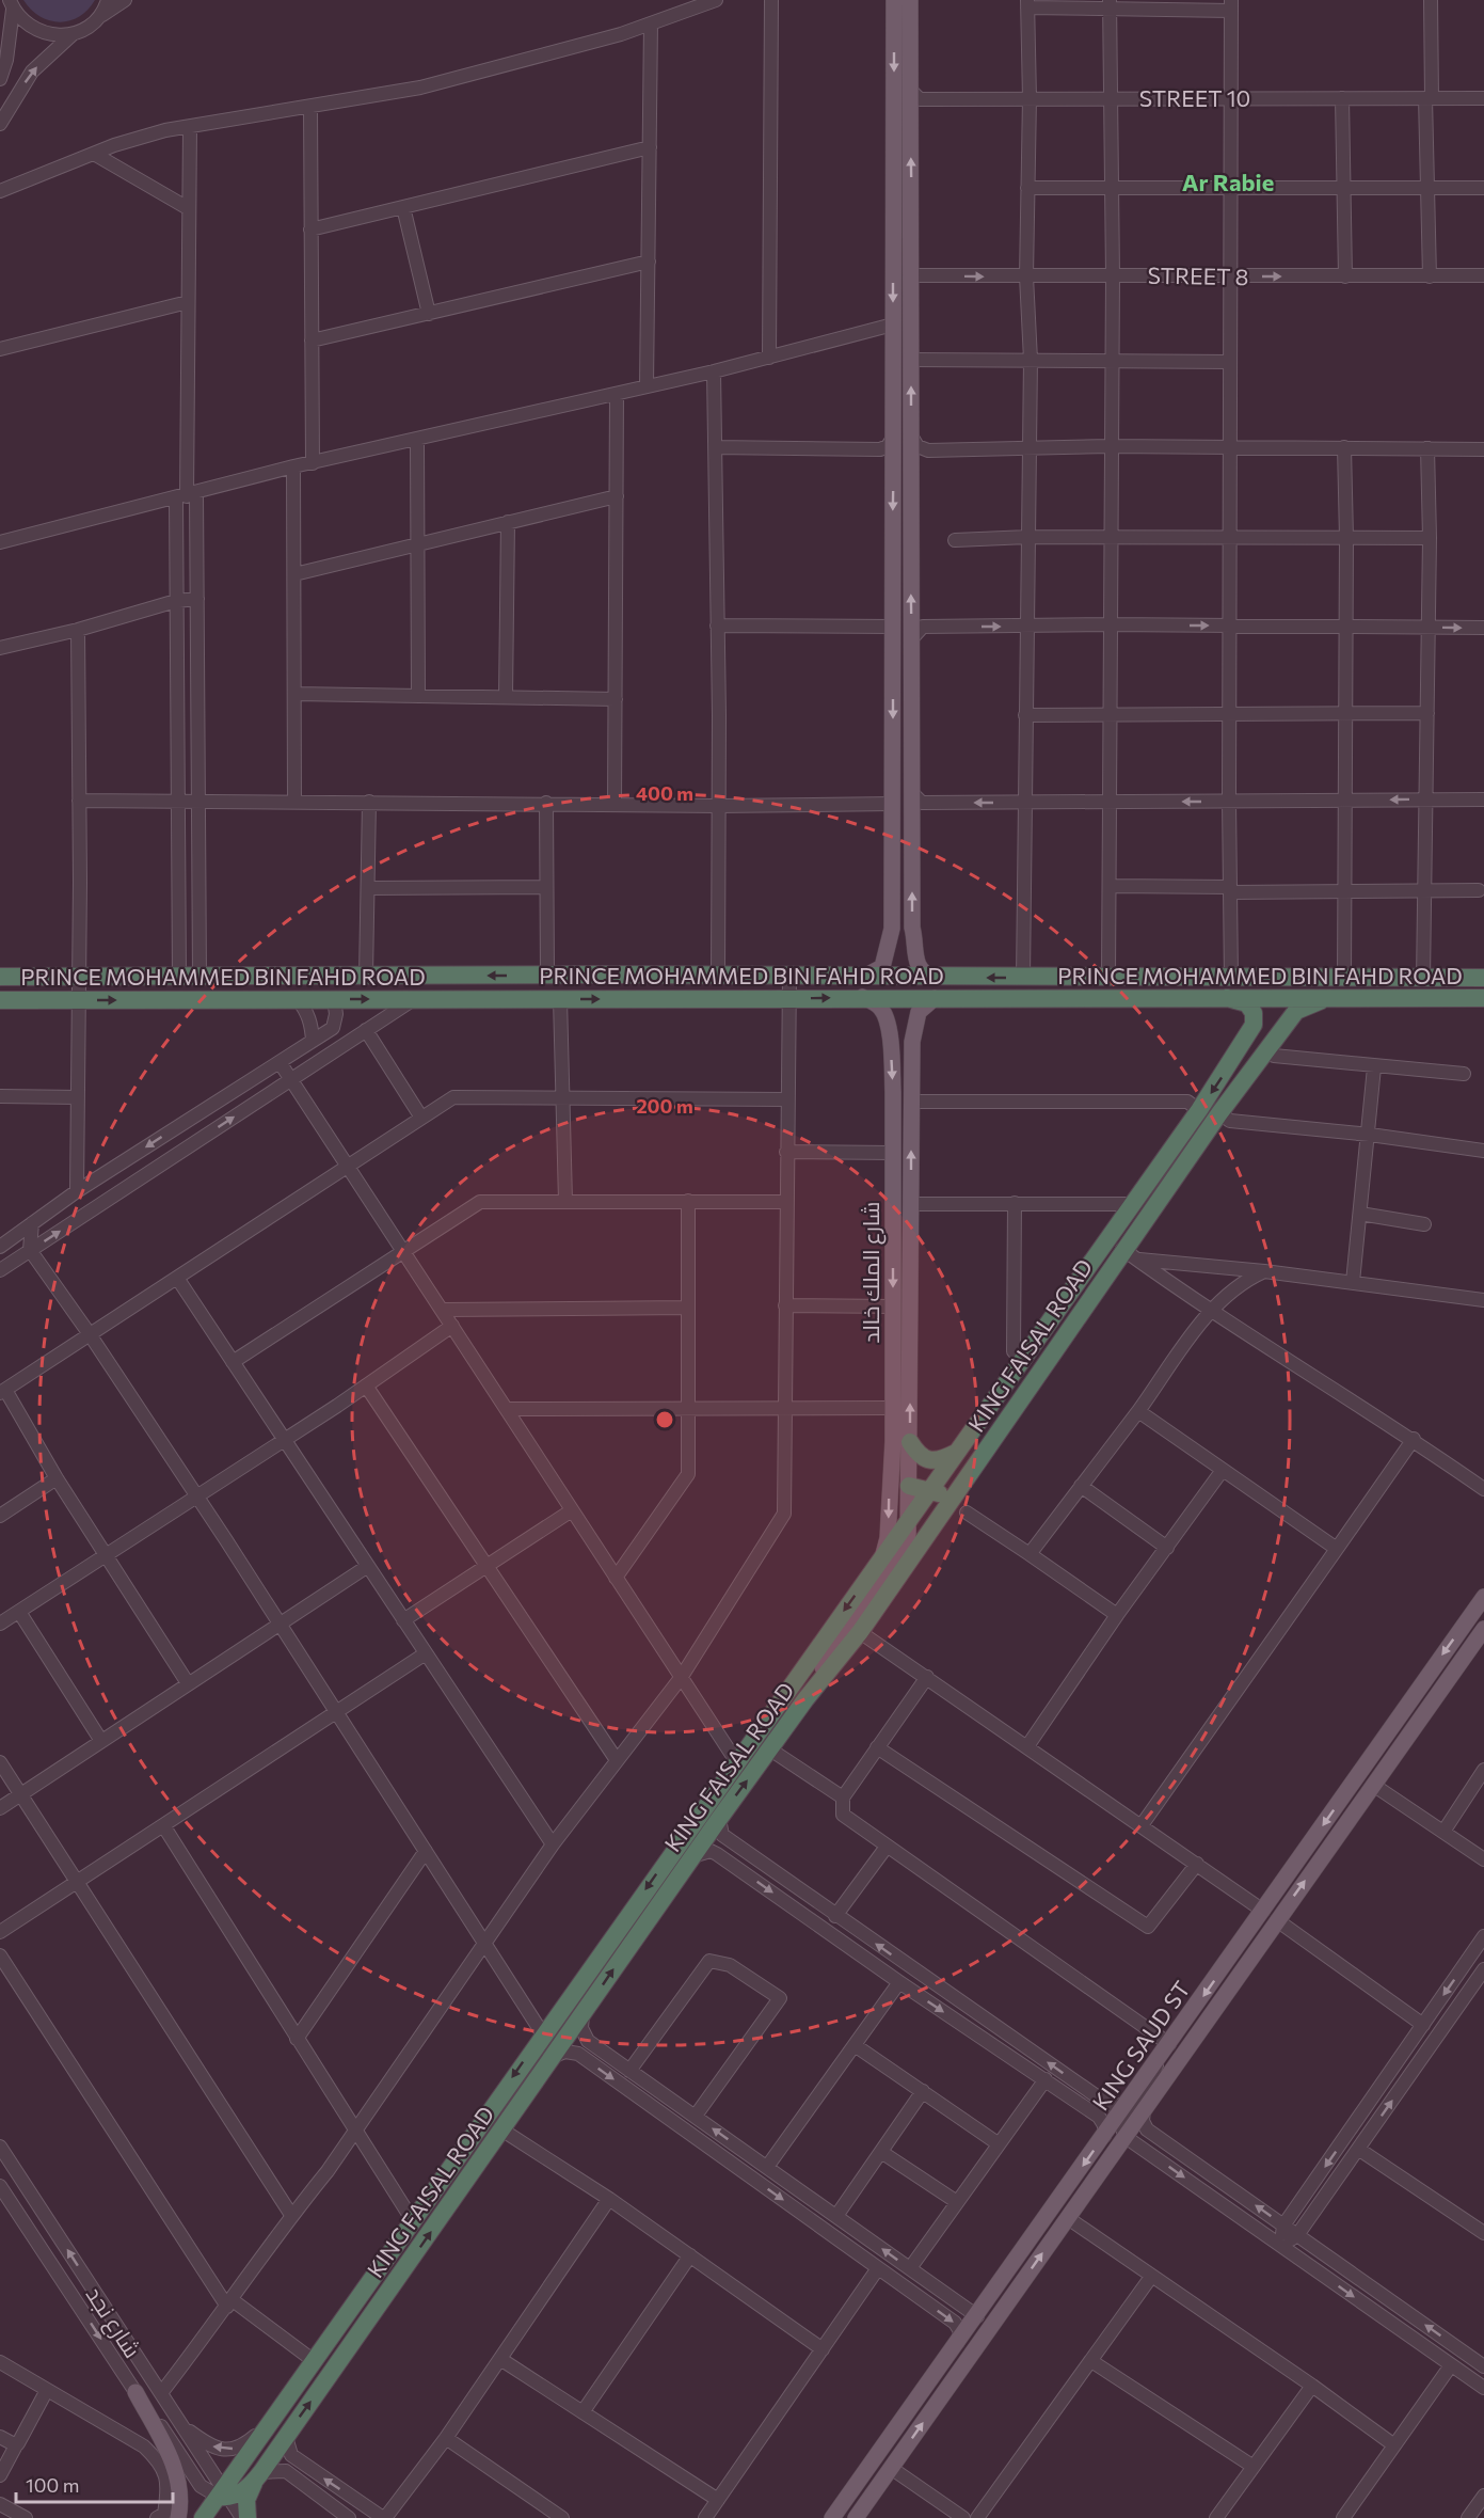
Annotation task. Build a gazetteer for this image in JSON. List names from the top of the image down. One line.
{"streets":{"highway":["PRINCE MOHAMMED BIN FAHD ROAD","KING FAISAL ROAD"],"main road":["شارع الملك خالد","KING SAUD ST"],"street":["STREET 10","STREET 8","شارع نجد"]},"crossings":[["PRINCE MOHAMMED BIN FAHD ROAD","شارع الملك خالد"],["PRINCE MOHAMMED BIN FAHD ROAD","KING FAISAL ROAD"],["شارع الملك خالد","KING FAISAL ROAD"],["KING FAISAL ROAD","شارع نجد"]],"districts":["Ar Rabie"],"scale_bar":"100 m","rings":["400 m","200 m"]}
